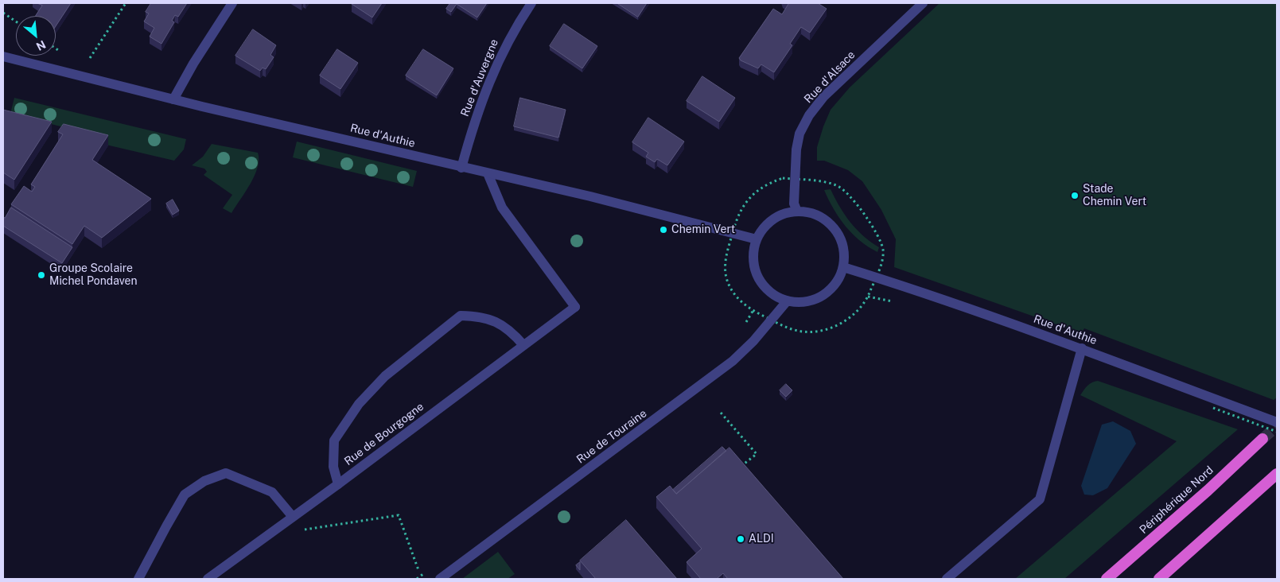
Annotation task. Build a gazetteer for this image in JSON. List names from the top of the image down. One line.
{"streets":{"highway":["Périphérique Nord"],"street":["Rue d'Alsace","Rue d'Auvergne","Rue d'Authie","Rue de Bourgogne","Rue de Touraine"]},"crossings":[["Rue d'Alsace","Rue d'Authie"],["Rue d'Alsace","Rue de Touraine"],["Rue d'Auvergne","Rue d'Authie"],["Rue d'Authie","Rue de Bourgogne"],["Rue d'Authie","Rue de Touraine"]],"places":["Stade Chemin Vert","Chemin Vert","Groupe Scolaire Michel Pondaven","ALDI"],"north":"bottom right"}
